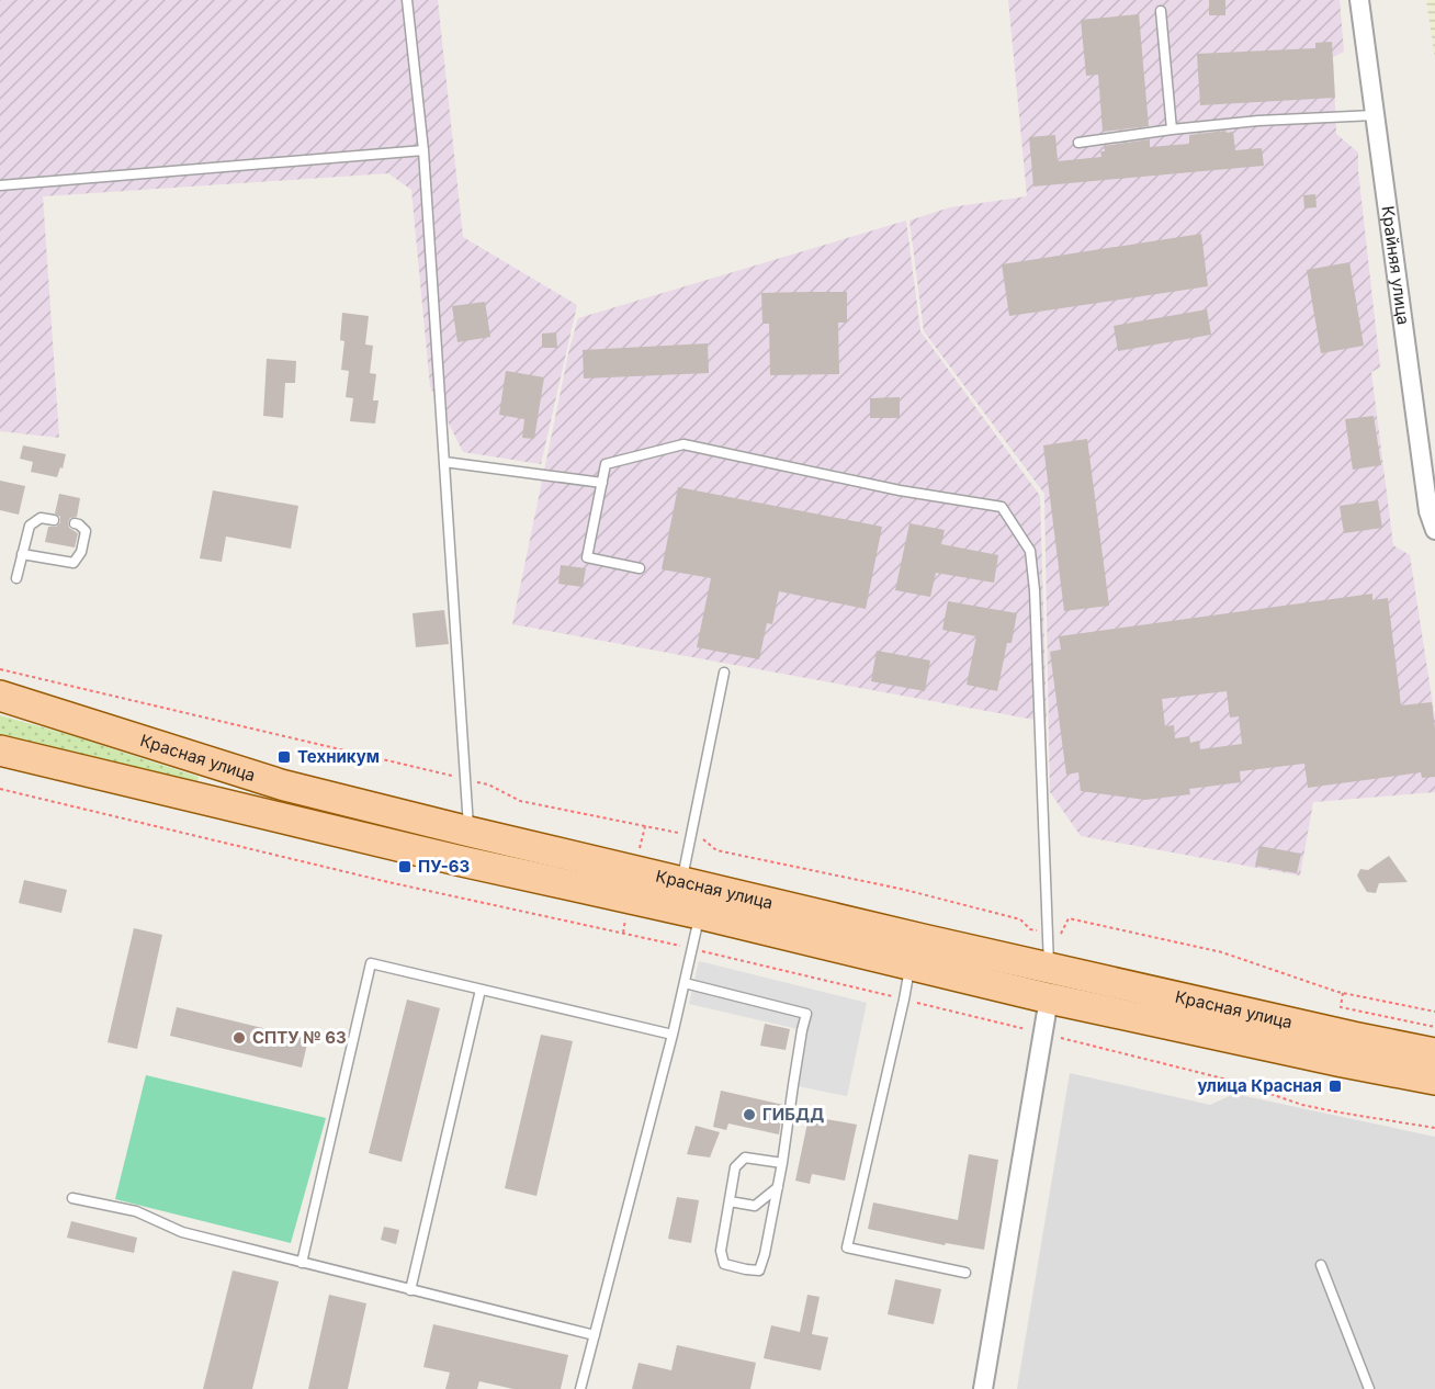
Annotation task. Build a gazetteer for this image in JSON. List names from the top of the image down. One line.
{"streets":{"main road":["Красная улица"],"street":["Крайняя улица"]},"places":{"transit":["Техникум","ПУ-63","улица Красная"],"other":["СПТУ № 63","ГИБДД"]}}
